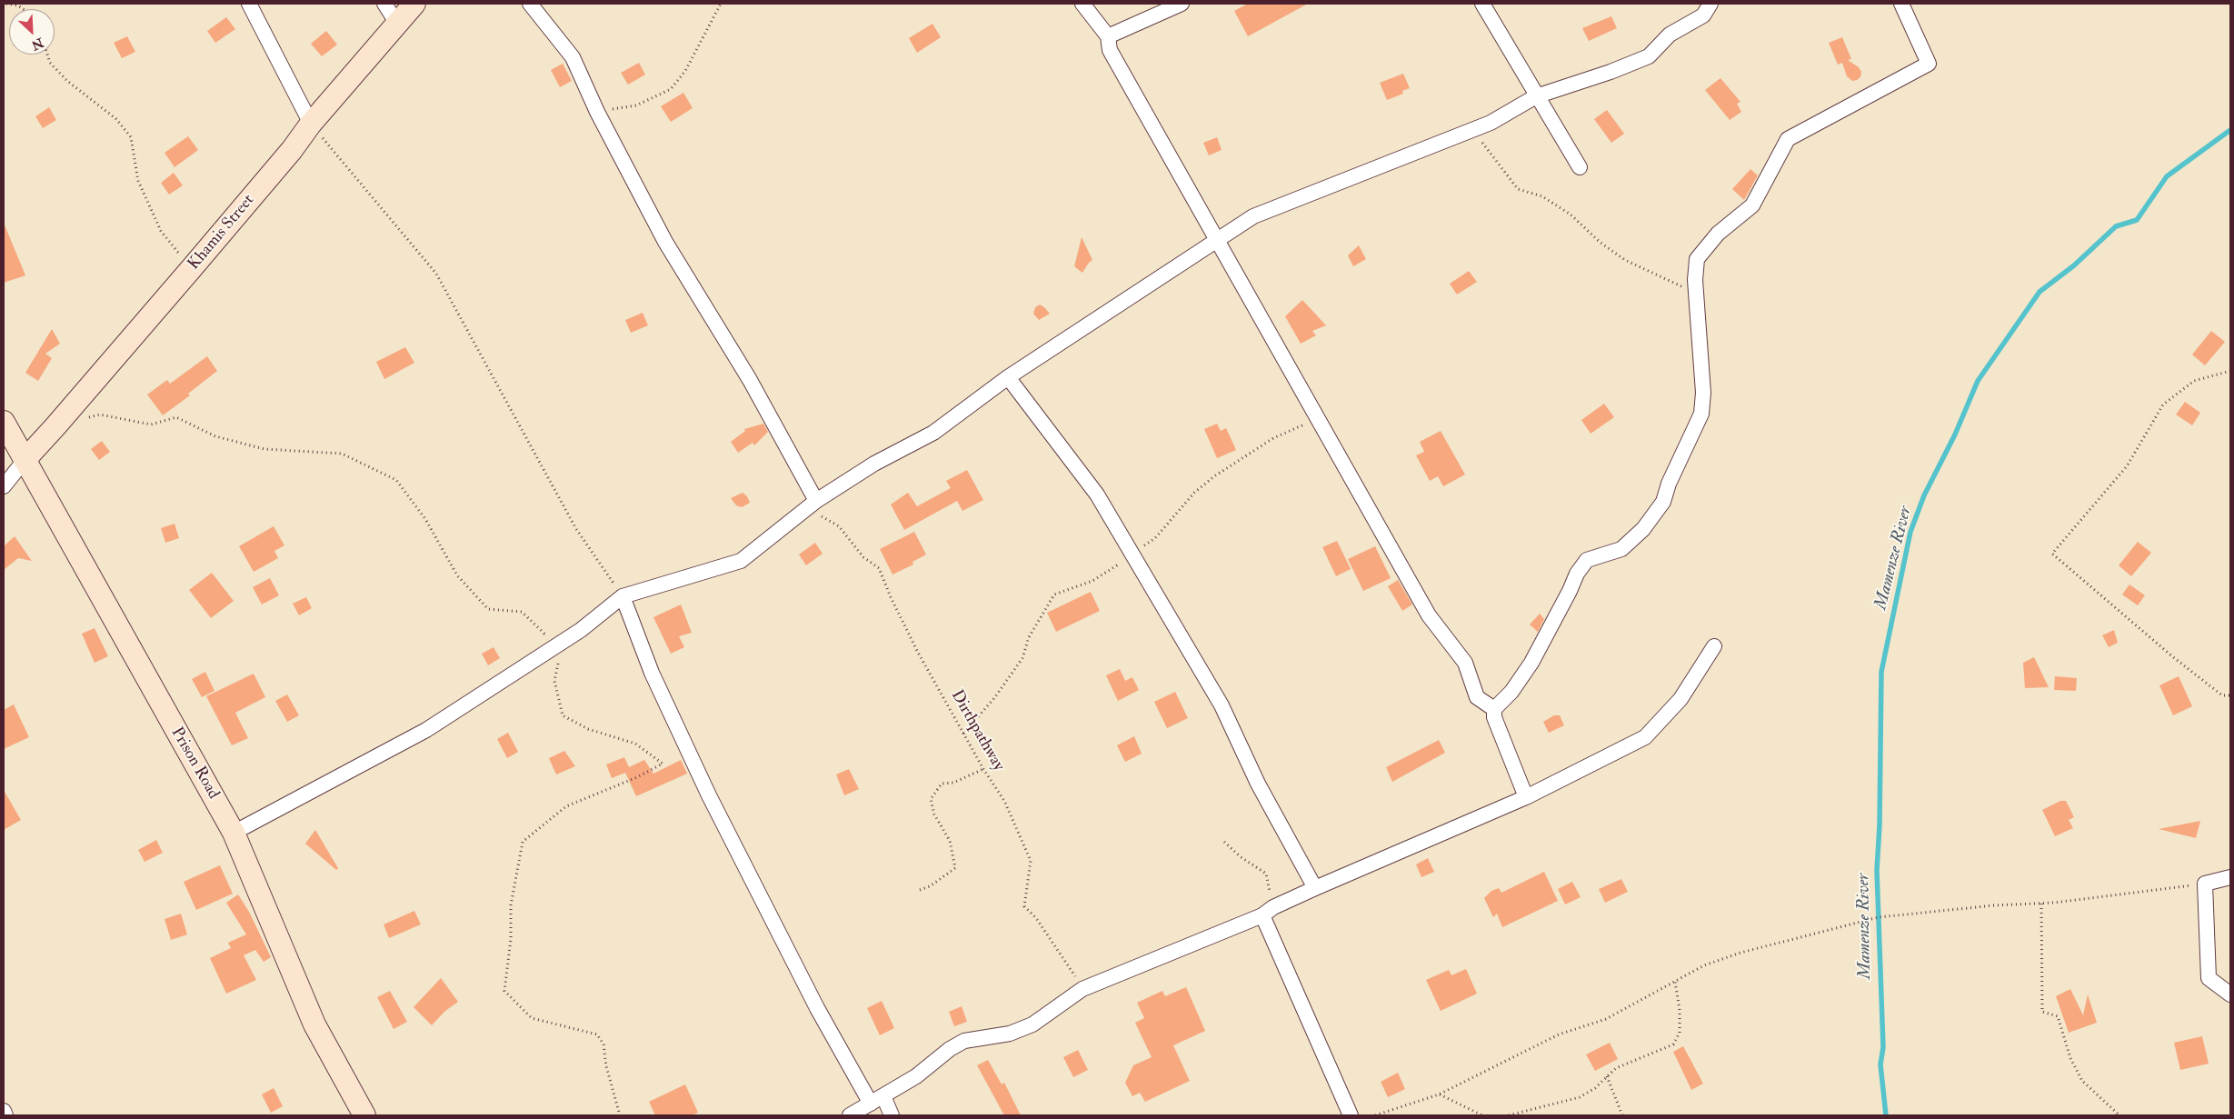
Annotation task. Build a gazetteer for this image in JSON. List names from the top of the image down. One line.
{"streets":{"street":["Khamis Street","Prison Road"],"path":["Dirthpathway"]},"crossings":[["Khamis Street","Prison Road"]],"water":["Mamenze River"],"north":"bottom right"}
